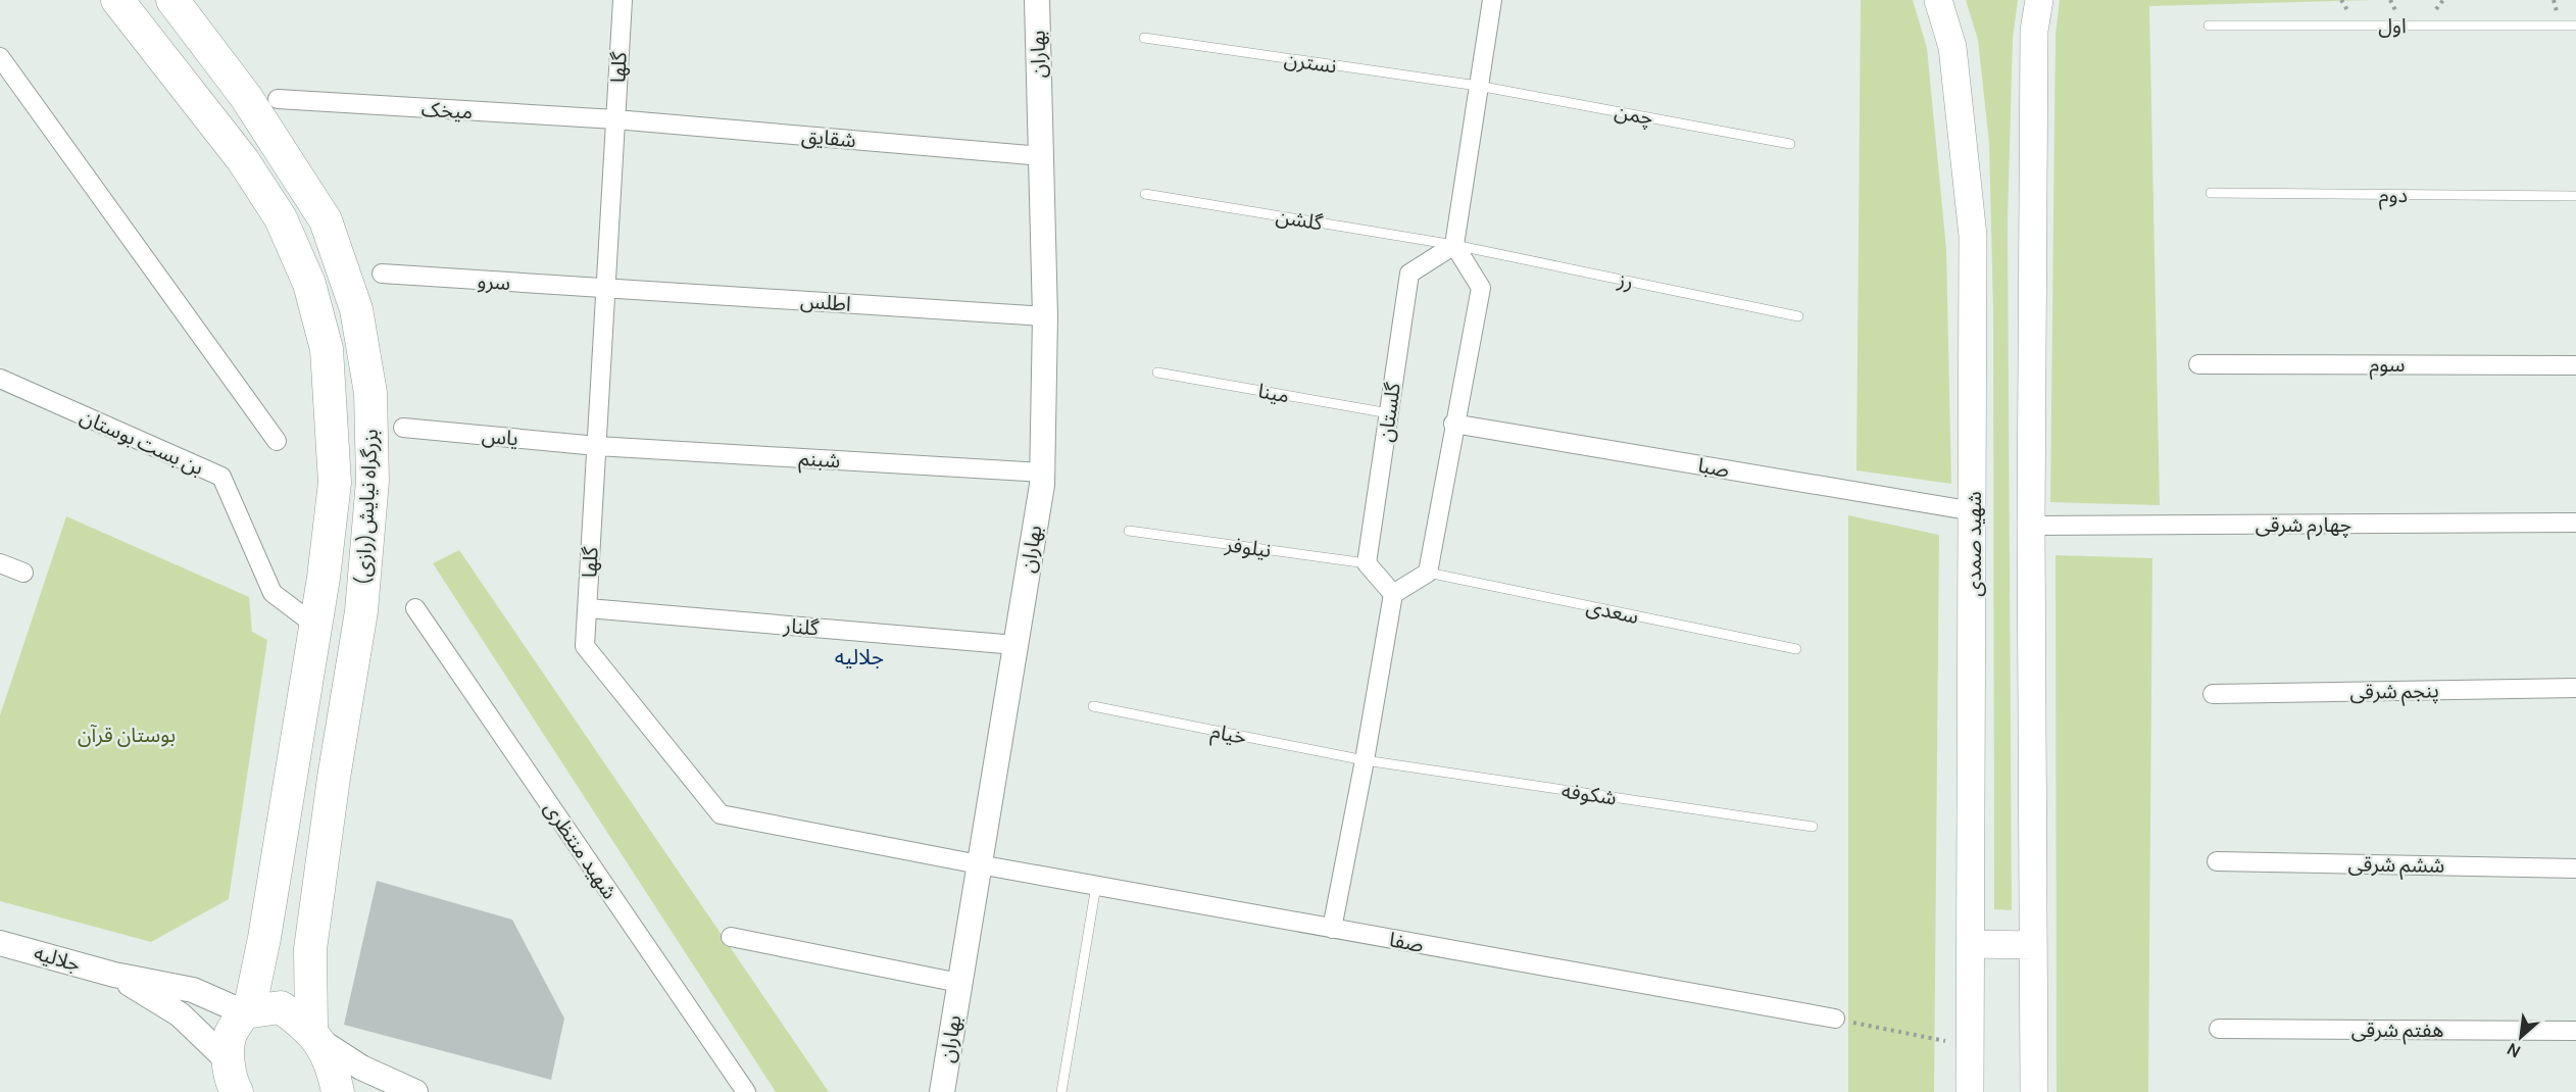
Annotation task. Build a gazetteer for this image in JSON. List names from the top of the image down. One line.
{"streets":{"highway":["بزرگراه نیایش(رازی)"],"main road":["بهاران","شهید صمدی","جلالیه"],"street":["گلها","میخک","شقایق","سرو","اطلس","سوم","گلستان","یاس","بن بست بوستان","شبنم","صبا","چهارم شرقی","گلنار","پنجم شرقی","شهید منتظری","ششم شرقی","صفا","هفتم شرقی"],"lane":["اول","نسترن","چمن","دوم","گلشن","رز","مینا","نیلوفر","سعدی","خیام","شکوفه"]},"crossings":[["بهاران","گلها"],["بهاران","شقایق"],["بهاران","اطلس"],["بهاران","شبنم"],["بهاران","گلنار"],["بهاران","صفا"],["نسترن","چمن"],["گلها","میخک"],["گلها","شقایق"],["گلها","سرو"],["گلها","اطلس"],["گلها","یاس"],["گلها","شبنم"],["گلها","گلنار"],["گلها","صفا"],["میخک","شقایق"],["گلشن","رز"],["گلشن","گلستان"],["رز","گلستان"],["سرو","اطلس"],["مینا","گلستان"],["گلستان","نیلوفر"],["یاس","شبنم"],["بن بست بوستان","بزرگراه نیایش(رازی)"],["صبا","شهید صمدی"],["خیام","شکوفه"]],"districts":["جلالیه"],"parks":["بوستان قرآن"],"north":"bottom left"}
